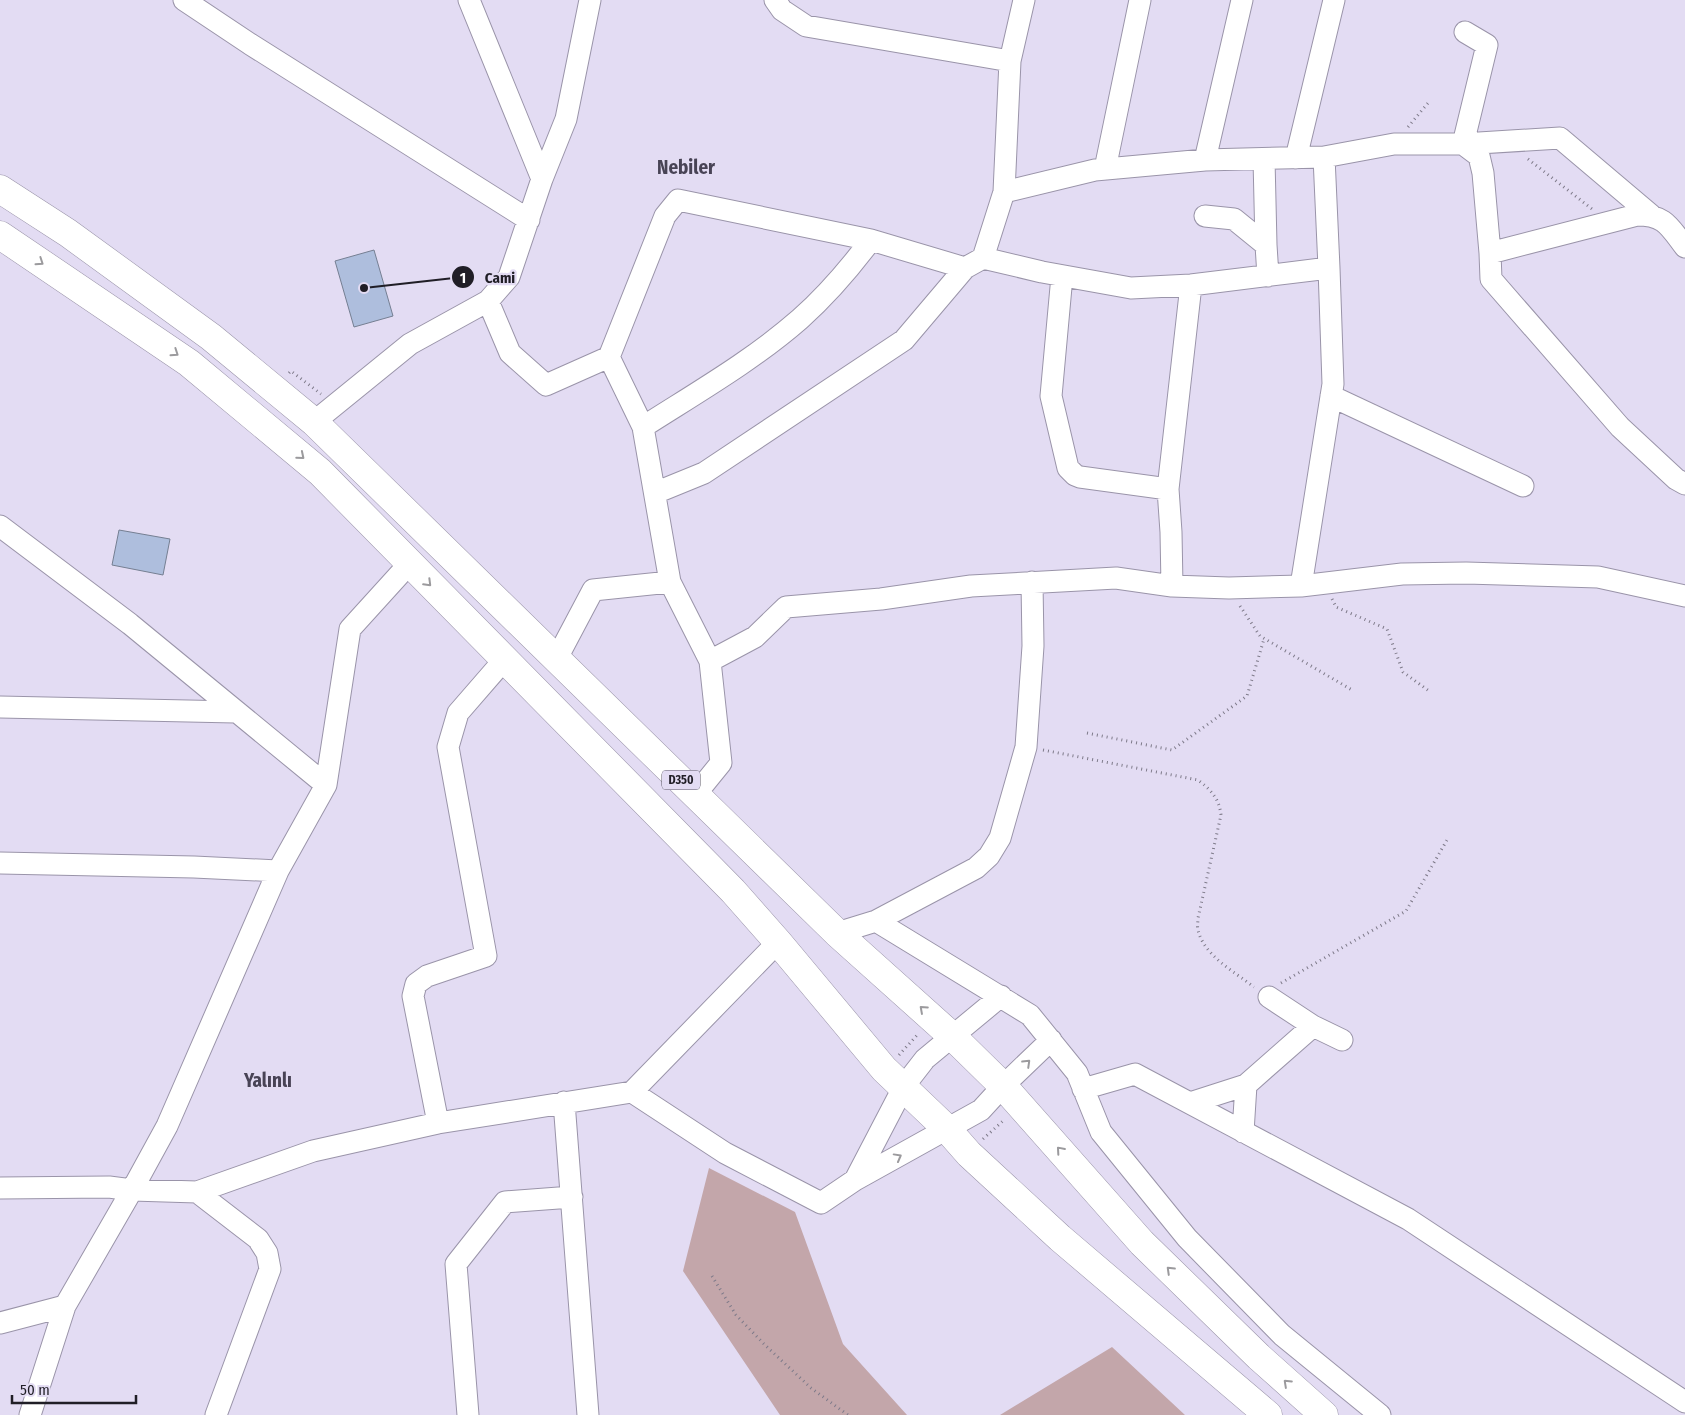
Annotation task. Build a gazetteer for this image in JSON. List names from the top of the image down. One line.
{"streets":{"highway":["D350"]},"districts":["Nebiler","Yalınlı"],"places":["Cami"],"scale_bar":"50 m"}
